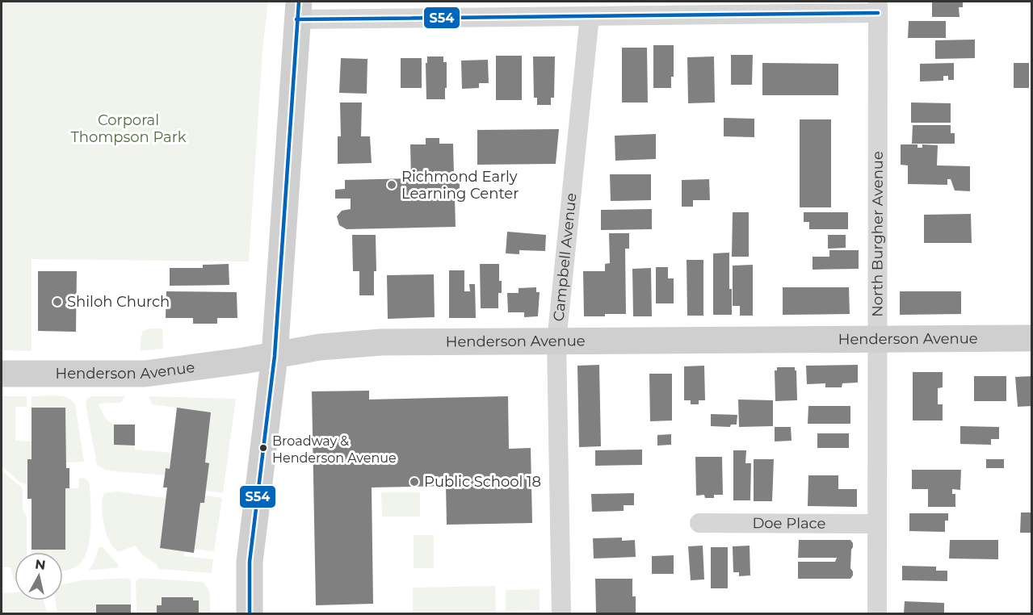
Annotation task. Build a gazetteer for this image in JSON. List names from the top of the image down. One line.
{"streets":{"street":["North Burgher Avenue","Campbell Avenue","Henderson Avenue","Doe Place"]},"crossings":[["North Burgher Avenue","Henderson Avenue"],["North Burgher Avenue","Doe Place"],["Campbell Avenue","Henderson Avenue"]],"parks":["Corporal Thompson Park"],"places":["Richmond Early Learning Center","Shiloh Church","Broadway & Henderson Avenue","Public School 18"],"lines":["transit line S54"],"north":"top"}
